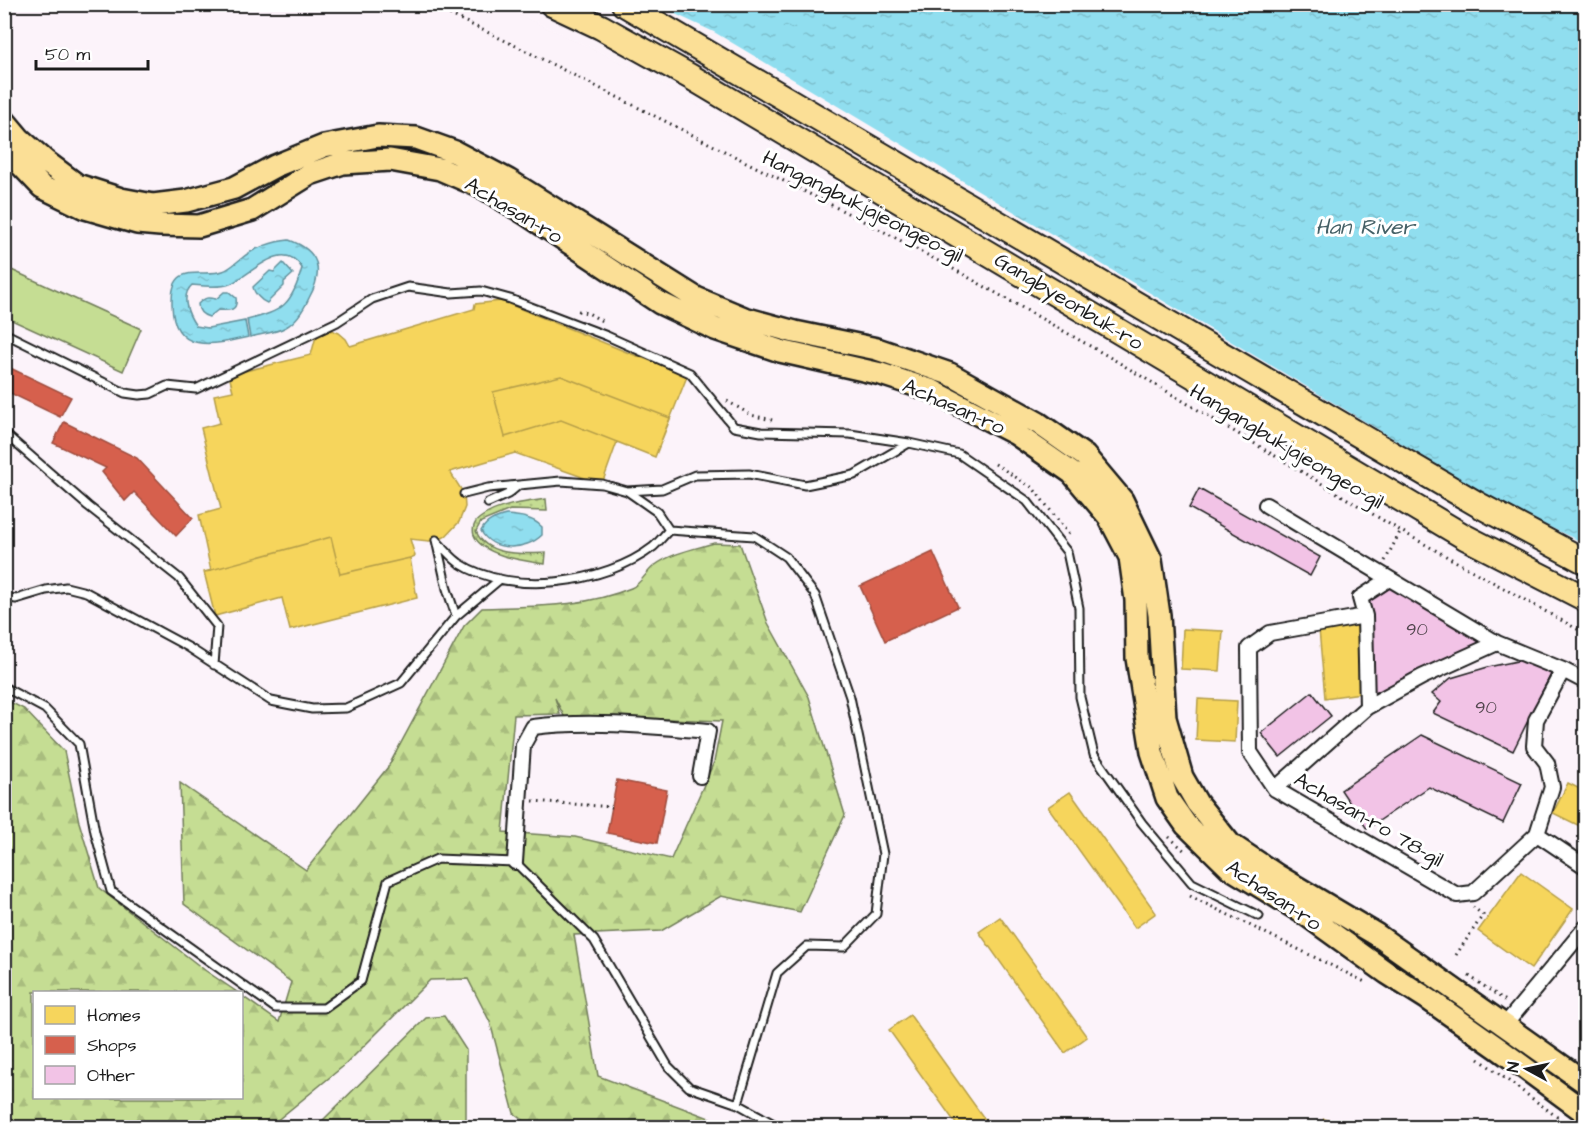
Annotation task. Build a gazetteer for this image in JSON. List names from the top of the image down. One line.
{"streets":{"highway":["Gangbyeonbuk-ro"],"main road":["Achasan-ro"],"street":["Achasan-ro 78-gil"],"path":["Hangangbukjajeongeo-gil"]},"water":["Han River"],"house_numbers":["90","90"],"legend":["Homes","Shops","Other"],"scale_bar":"50 m","north":"left"}
